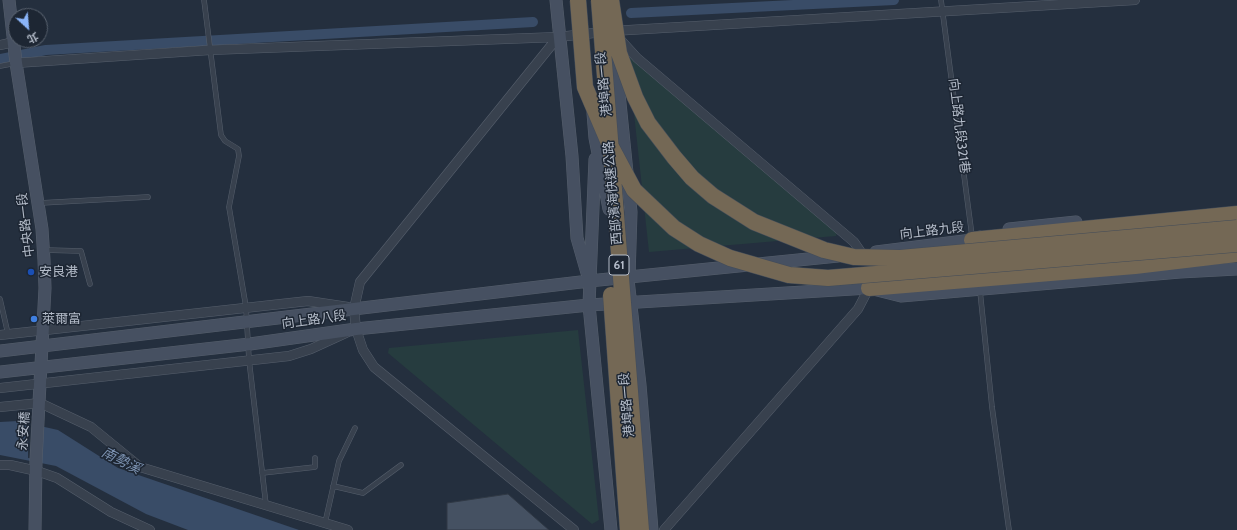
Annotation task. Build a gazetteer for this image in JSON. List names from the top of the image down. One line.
{"streets":{"highway":["西部濱海快速公路","61"],"main road":["港埠路一段","中央路一段","向上路九段","向上路八段","永安橋"],"lane":["向上路九段321巷"]},"crossings":[["港埠路一段","向上路九段"],["港埠路一段","向上路八段"],["向上路九段321巷","向上路九段"],["中央路一段","向上路八段"],["中央路一段","永安橋"],["向上路九段","向上路八段"]],"water":["南勢溪"],"places":["安良港","萊爾富"],"north":"bottom right"}
